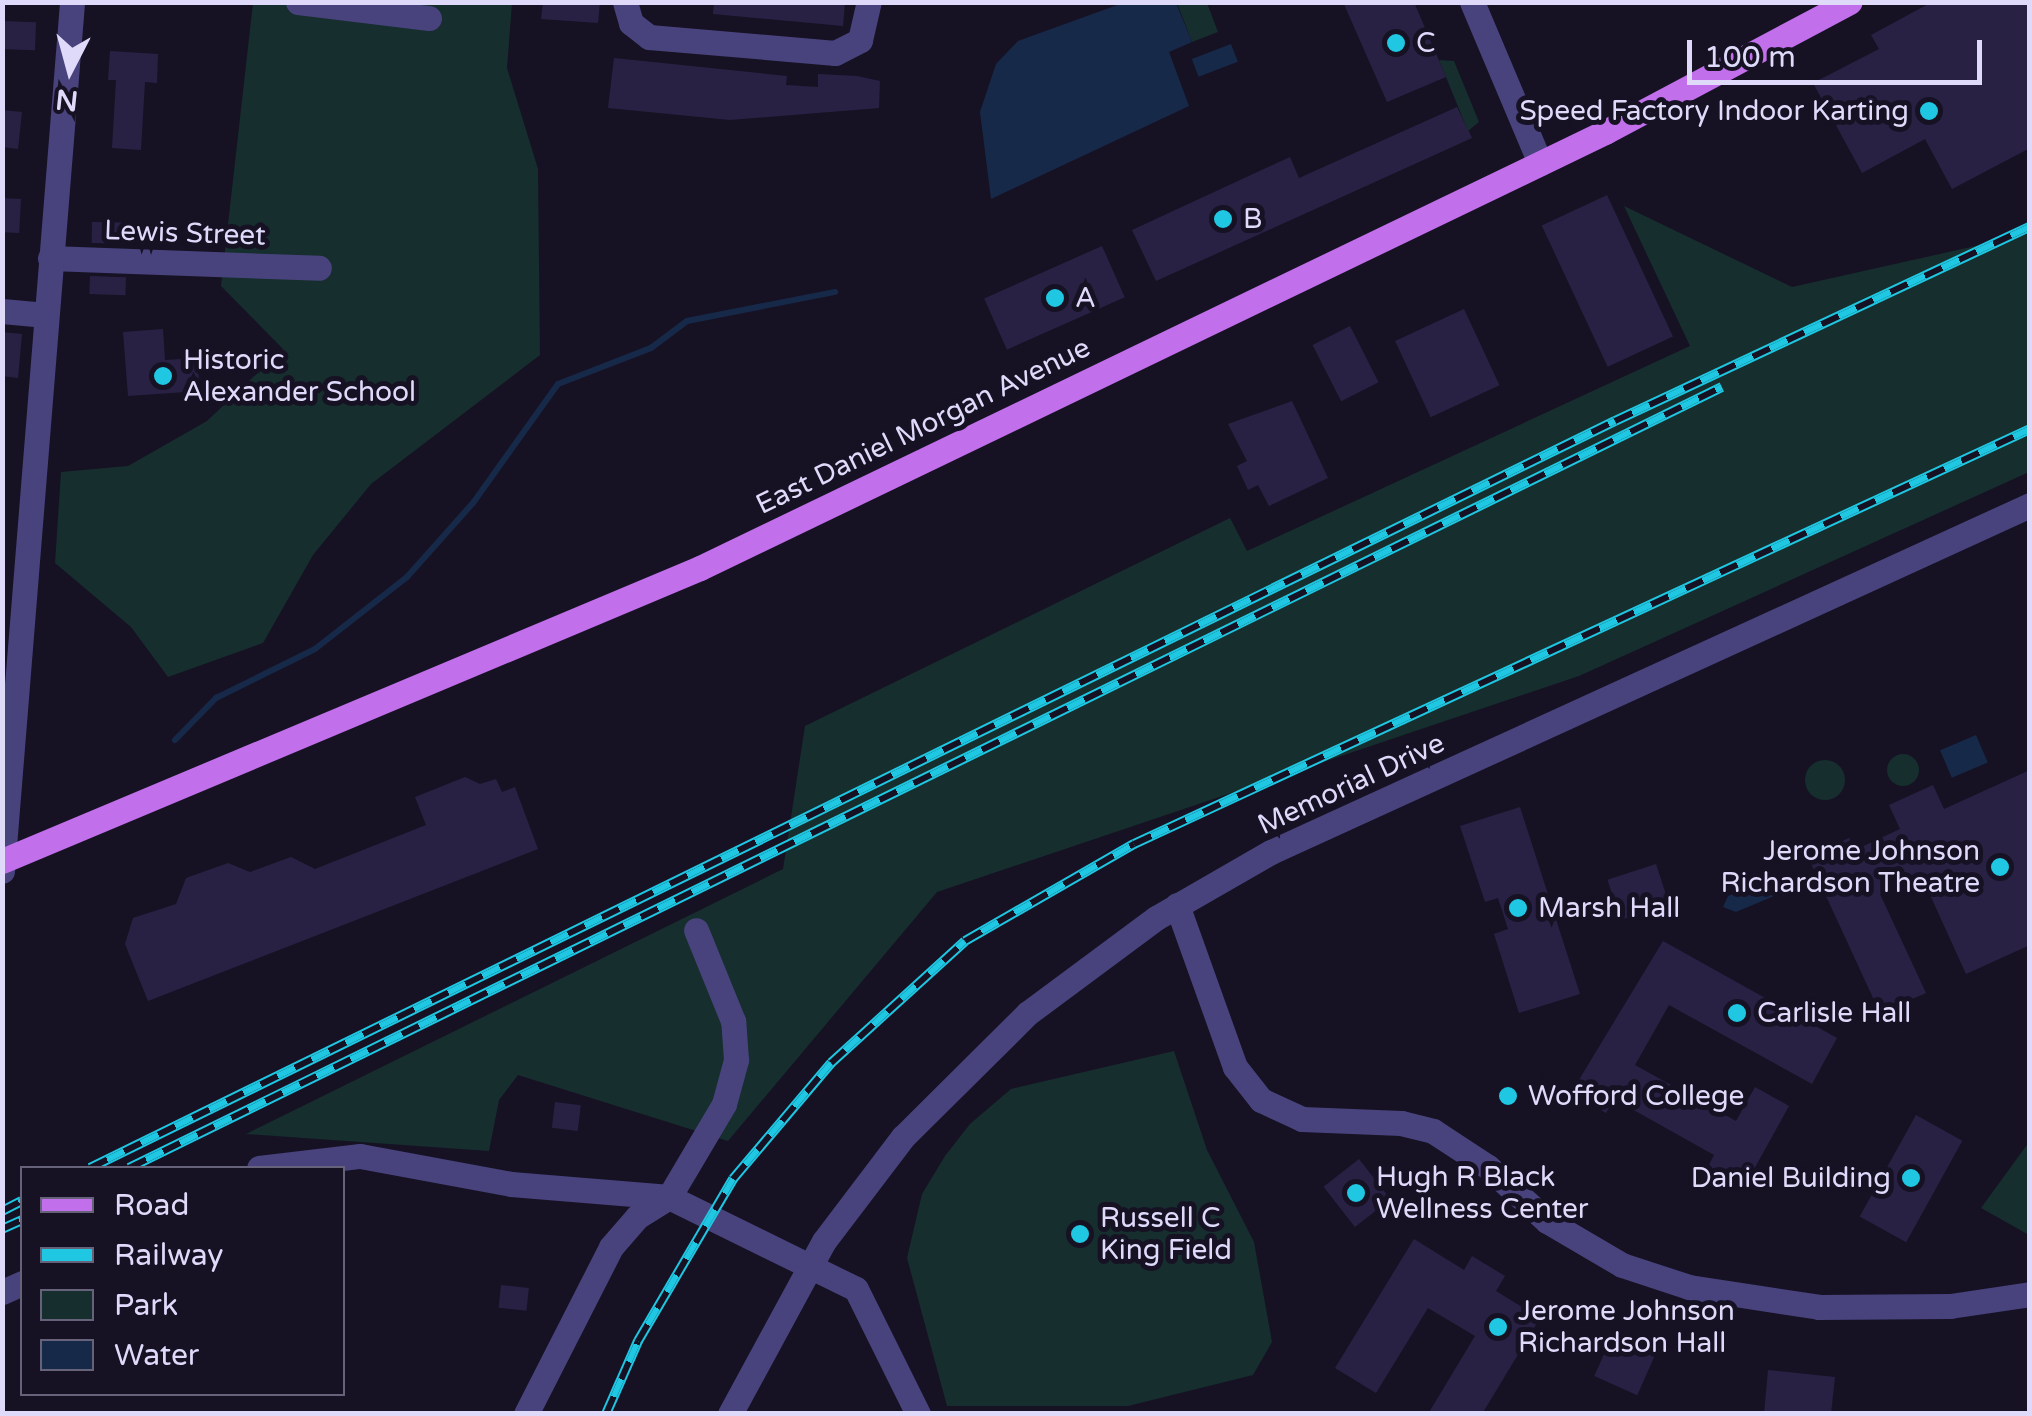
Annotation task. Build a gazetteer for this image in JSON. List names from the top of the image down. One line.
{"streets":{"main road":["East Daniel Morgan Avenue"],"street":["Lewis Street","Memorial Drive"]},"places":["C","Speed Factory Indoor Karting","B","A","Historic Alexander School","Jerome Johnson Richardson Theatre","Marsh Hall","Carlisle Hall","Wofford College","Daniel Building","Hugh R Black Wellness Center","Russell C King Field","Jerome Johnson Richardson Hall"],"legend":["Road","Railway","Park","Water"],"scale_bar":"100 m","north":"bottom"}
